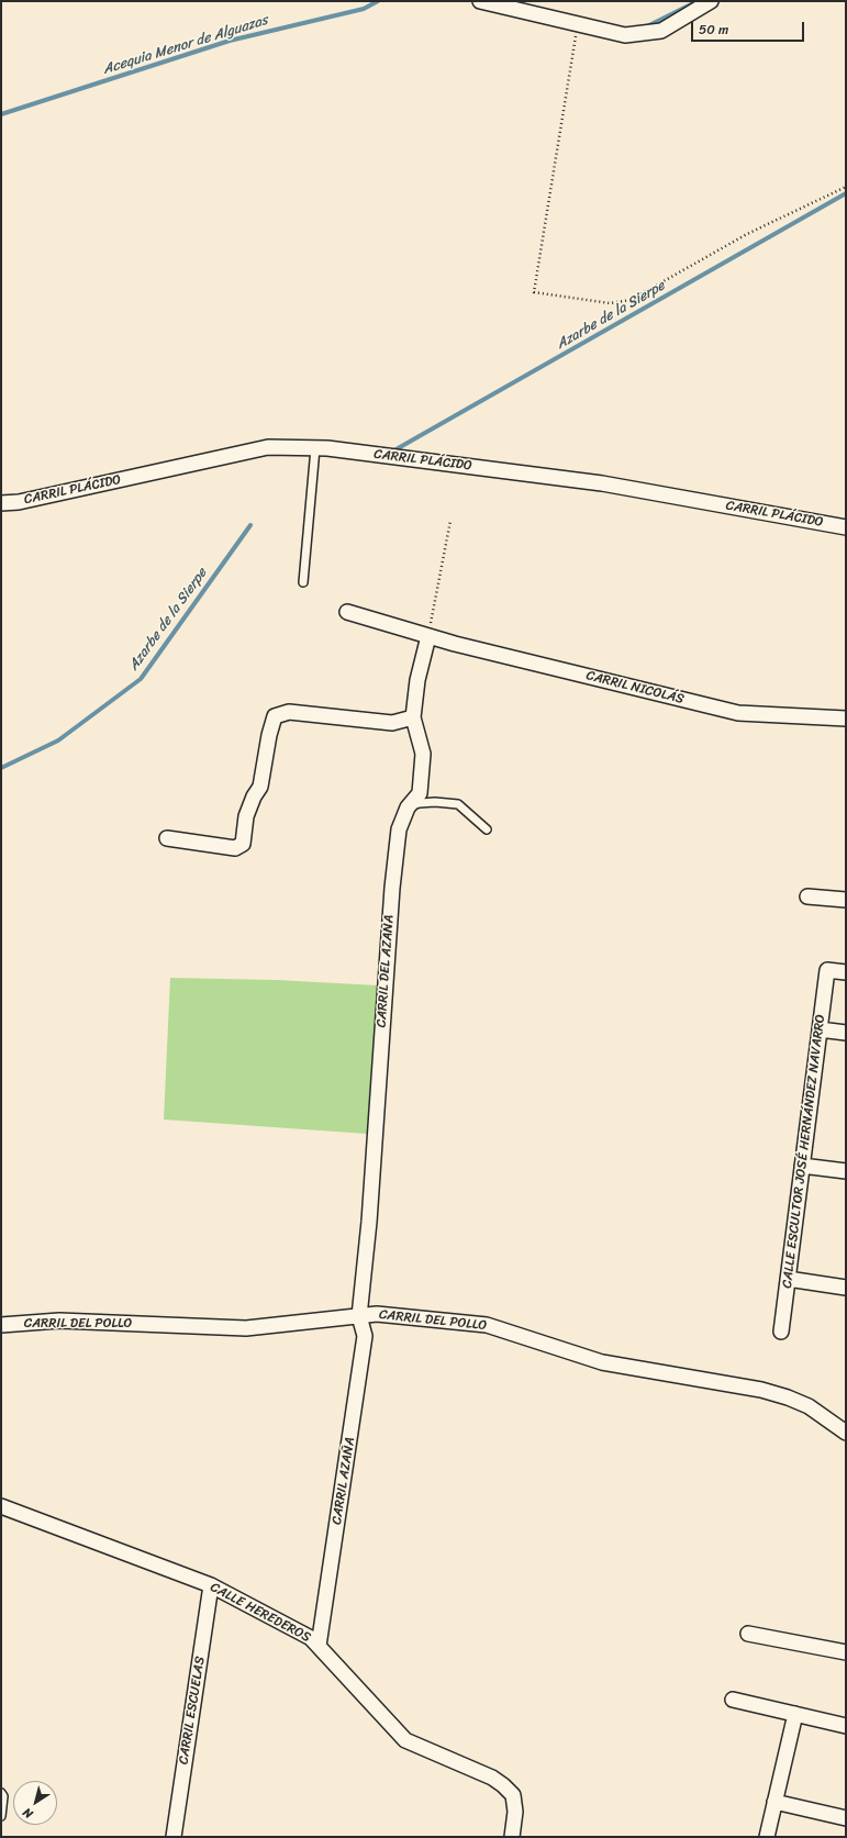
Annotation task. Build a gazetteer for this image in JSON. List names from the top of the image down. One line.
{"streets":{"street":["CARRIL PLÁCIDO","CARRIL NICOLÁS","CARRIL DEL AZAÑA","CALLE ESCULTOR JOSÉ HERNÁNDEZ NAVARRO","CARRIL DEL POLLO","CARRIL AZAÑA","CALLE HEREDEROS","CARRIL ESCUELAS"]},"crossings":[["CARRIL NICOLÁS","CARRIL DEL AZAÑA"],["CARRIL DEL AZAÑA","CARRIL DEL POLLO"],["CARRIL DEL AZAÑA","CARRIL AZAÑA"],["CARRIL DEL POLLO","CARRIL AZAÑA"],["CARRIL AZAÑA","CALLE HEREDEROS"],["CALLE HEREDEROS","CARRIL ESCUELAS"]],"water":["Acequia Menor de Alguazas","Azarbe de la Sierpe"],"scale_bar":"50 m","north":"bottom left"}
